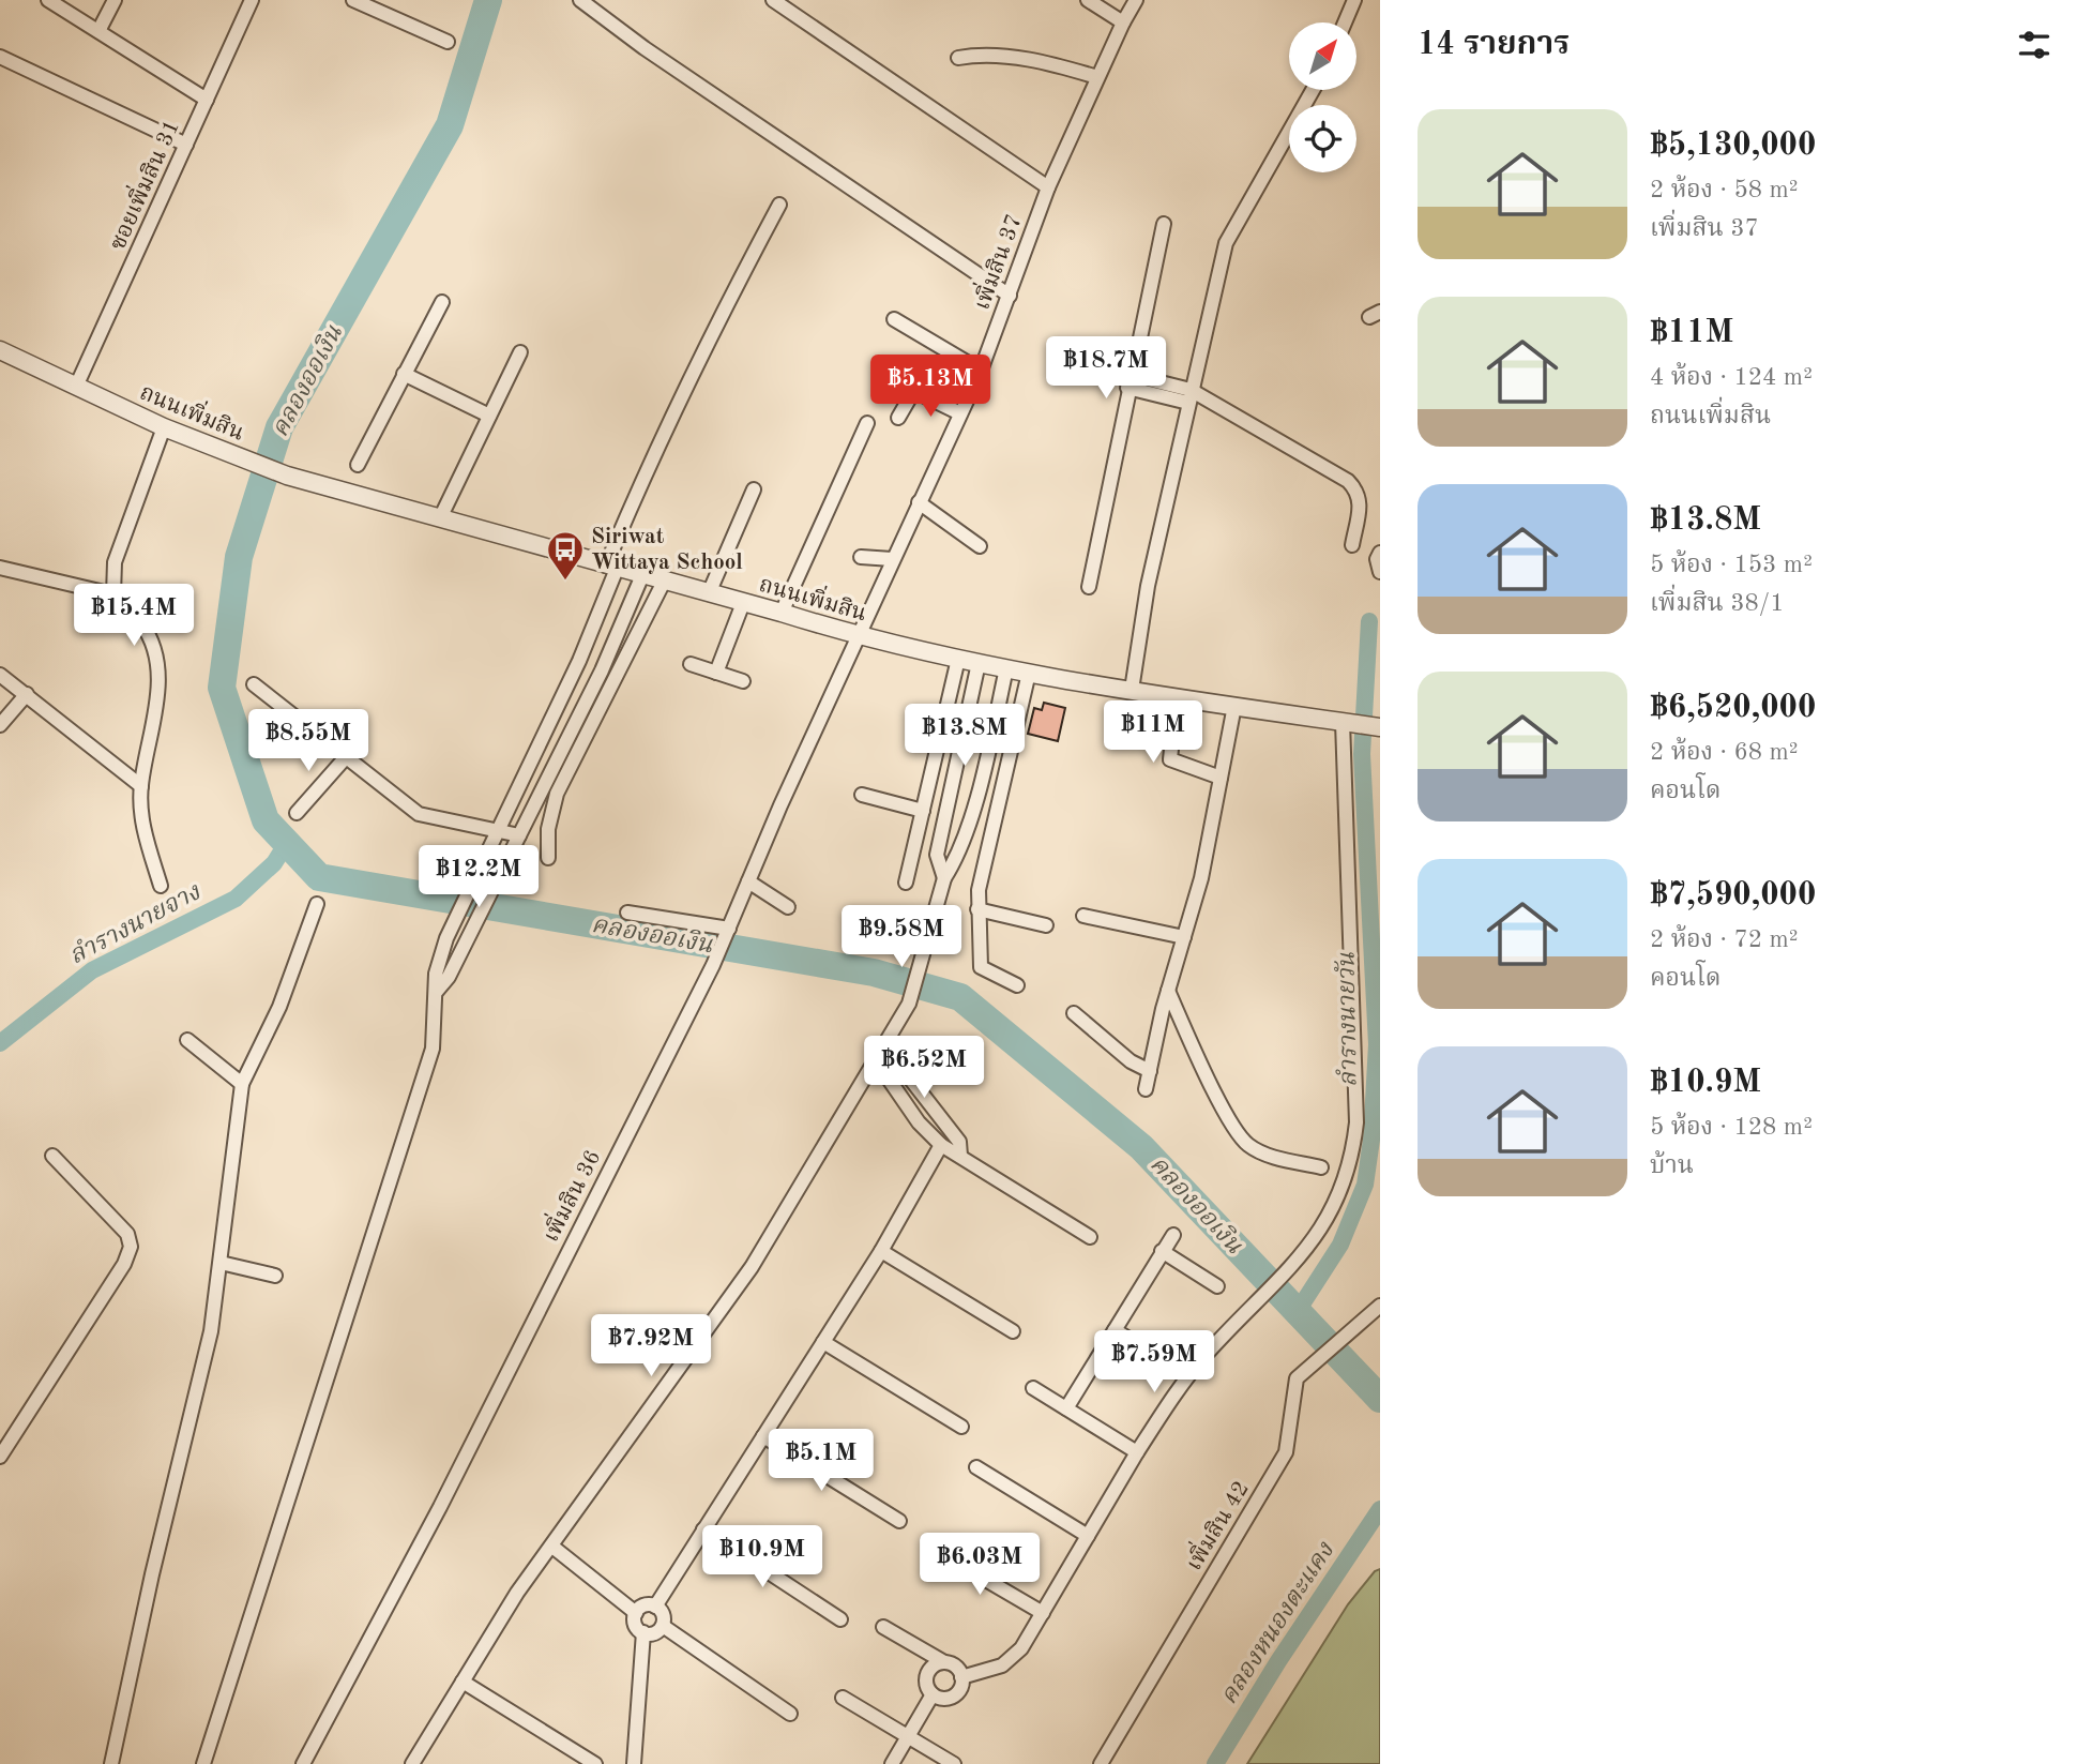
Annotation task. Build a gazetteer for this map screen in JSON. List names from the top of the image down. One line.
{"streets":{"street":["ซอยเพิ่มสิน 31","เพิ่มสิน 37","ถนนเพิ่มสิน","เพิ่มสิน 36","เพิ่มสิน 42"]},"crossings":[["ซอยเพิ่มสิน 31","ถนนเพิ่มสิน"],["เพิ่มสิน 37","ถนนเพิ่มสิน"],["เพิ่มสิน 37","เพิ่มสิน 36"],["ถนนเพิ่มสิน","เพิ่มสิน 36"]],"water":["คลองออเงิน","ลำรางนายจาง","ลำรางนายวัน","คลองหนองตะแคง"],"places":{"bus stop":["Siriwat Wittaya School"]},"north":"top right","page":{"heading":"14 รายการ","list":[{"name":"฿5,130,000","note":"2 ห้อง · 58 m² · เพิ่มสิน 37"},{"name":"฿11M","note":"4 ห้อง · 124 m² · ถนนเพิ่มสิน"},{"name":"฿13.8M","note":"5 ห้อง · 153 m² · เพิ่มสิน 38/1"},{"name":"฿6,520,000","note":"2 ห้อง · 68 m² · คอนโด"},{"name":"฿7,590,000","note":"2 ห้อง · 72 m² · คอนโด"},{"name":"฿10.9M","note":"5 ห้อง · 128 m² · บ้าน"}],"price":["฿18.7M","฿5.13M","฿15.4M","฿11M","฿13.8M","฿8.55M","฿12.2M","฿9.58M","฿6.52M","฿7.92M","฿7.59M","฿5.1M","฿10.9M","฿6.03M"]}}
